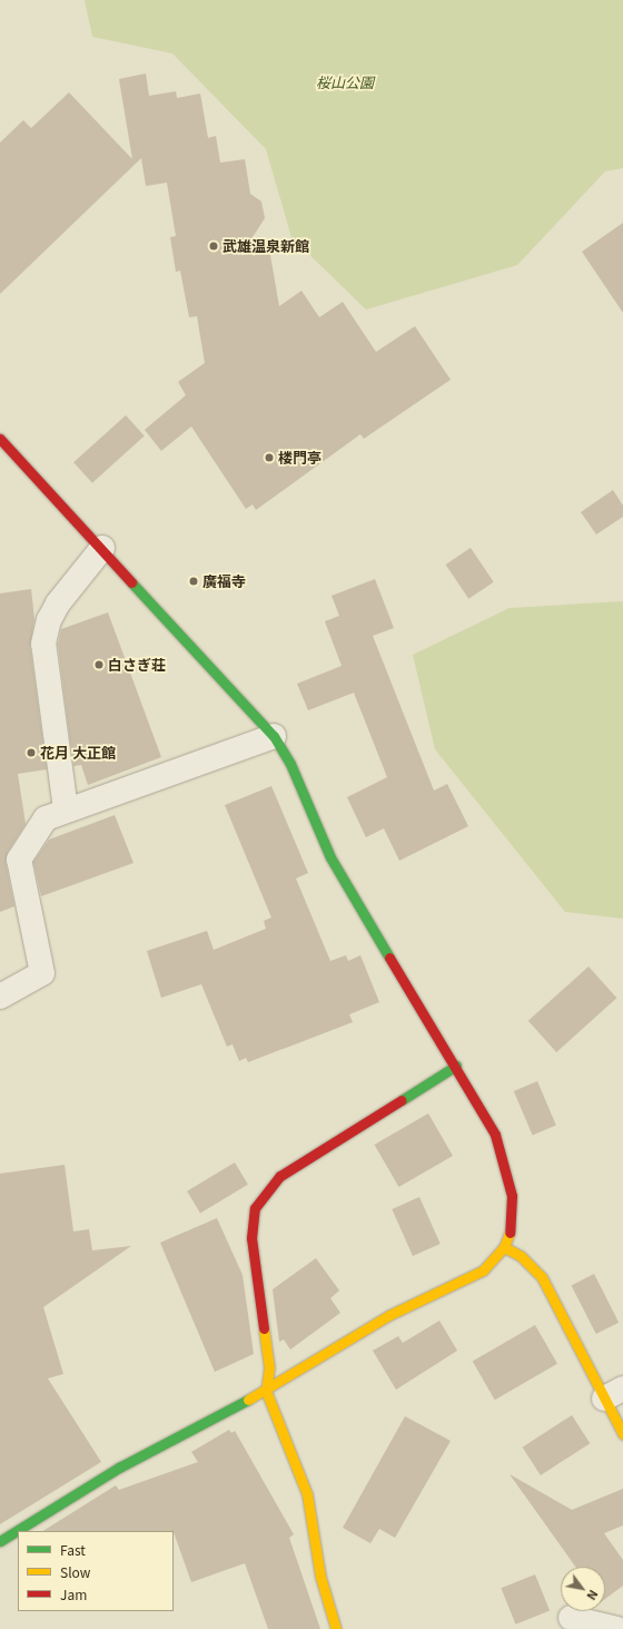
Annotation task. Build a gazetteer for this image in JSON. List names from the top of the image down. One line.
{"parks":["桜山公園"],"places":["武雄温泉新館","楼門亭","廣福寺","白さぎ荘","花月 大正館"],"legend":["Fast","Slow","Jam"],"north":"bottom right"}
